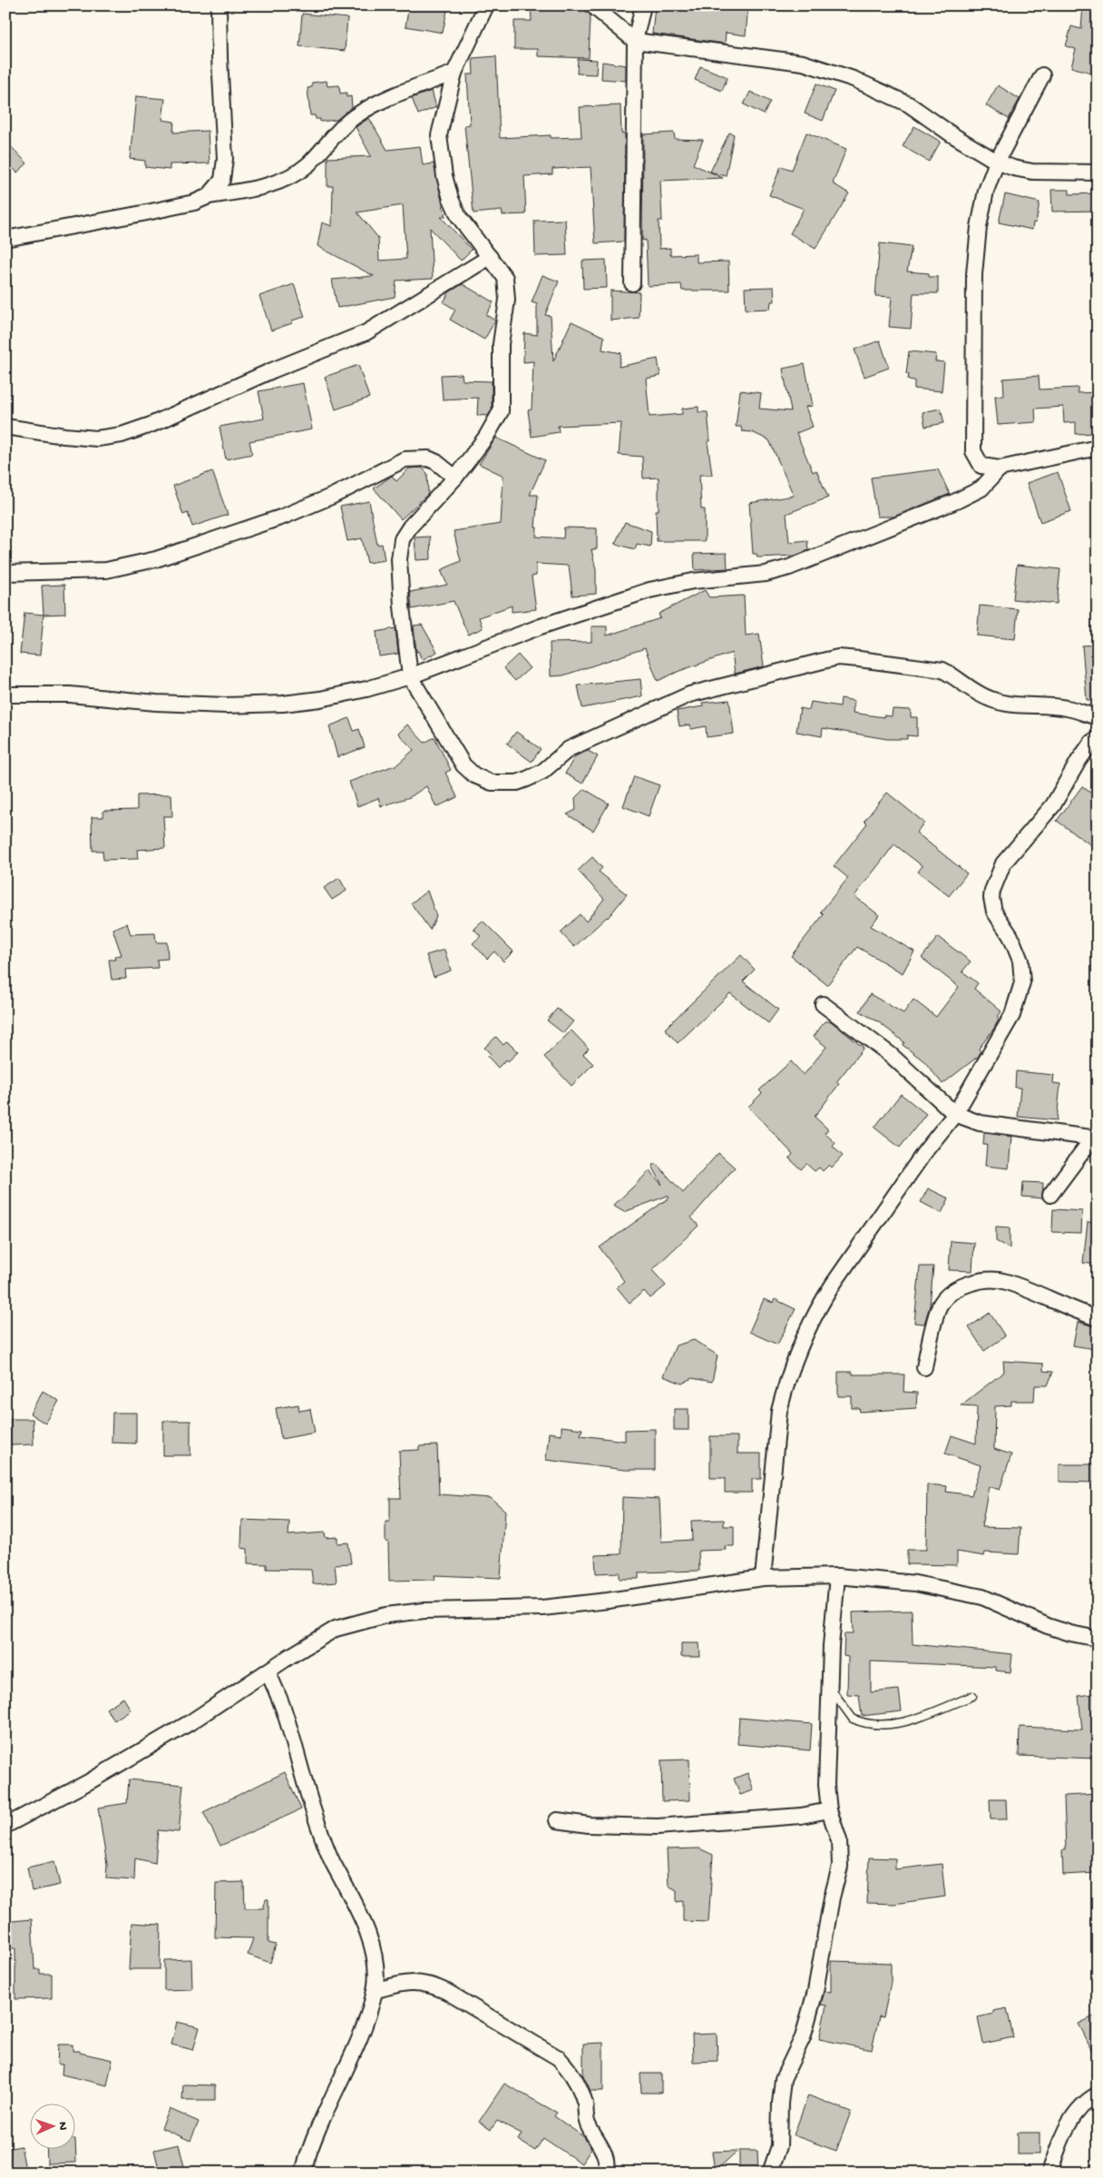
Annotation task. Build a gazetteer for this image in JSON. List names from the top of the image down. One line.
{"north":"right"}
